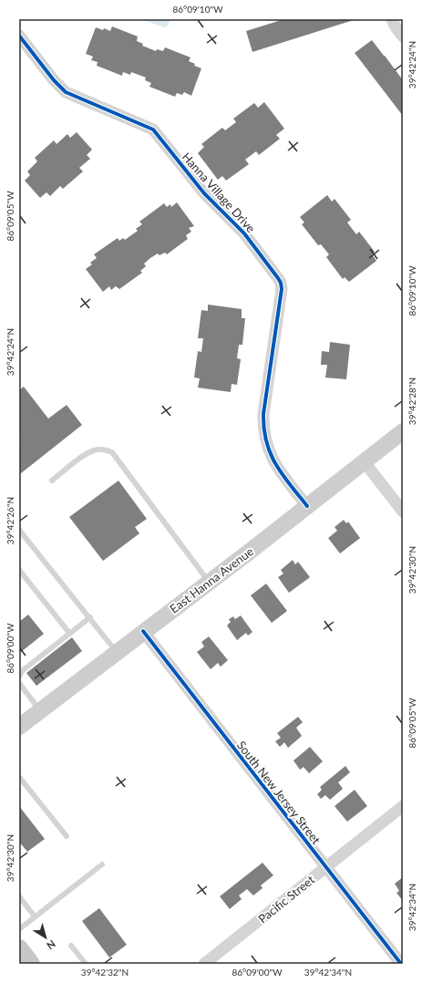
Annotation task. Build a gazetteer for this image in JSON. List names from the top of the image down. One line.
{"streets":{"main road":["East Hanna Avenue"],"street":["Hanna Village Drive","South New Jersey Street","Pacific Street"]},"crossings":[["Hanna Village Drive","East Hanna Avenue"],["East Hanna Avenue","South New Jersey Street"],["South New Jersey Street","Pacific Street"]],"north":"bottom right","coordinates":["86°09'10\"W","39°42'24\"N","86°09'05\"W","39°42'28\"N","39°42'26\"N","39°42'30\"N","86°09'00\"W","39°42'34\"N","39°42'32\"N"]}
